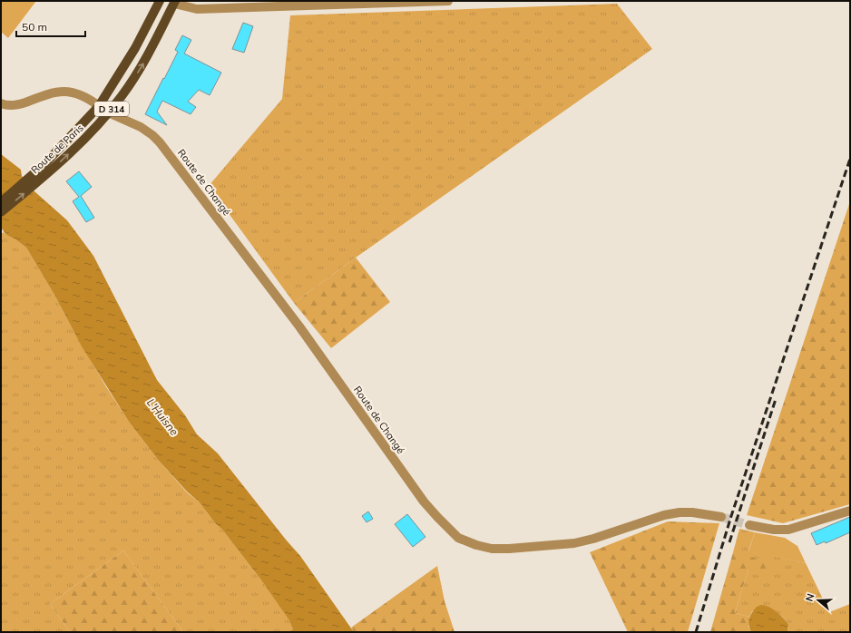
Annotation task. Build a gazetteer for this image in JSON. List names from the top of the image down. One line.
{"streets":{"main road":["D 314","Route de Paris"],"street":["Route de Changé"]},"crossings":[["Route de Paris","Route de Changé"]],"water":["L'Huisne"],"scale_bar":"50 m","north":"left"}
